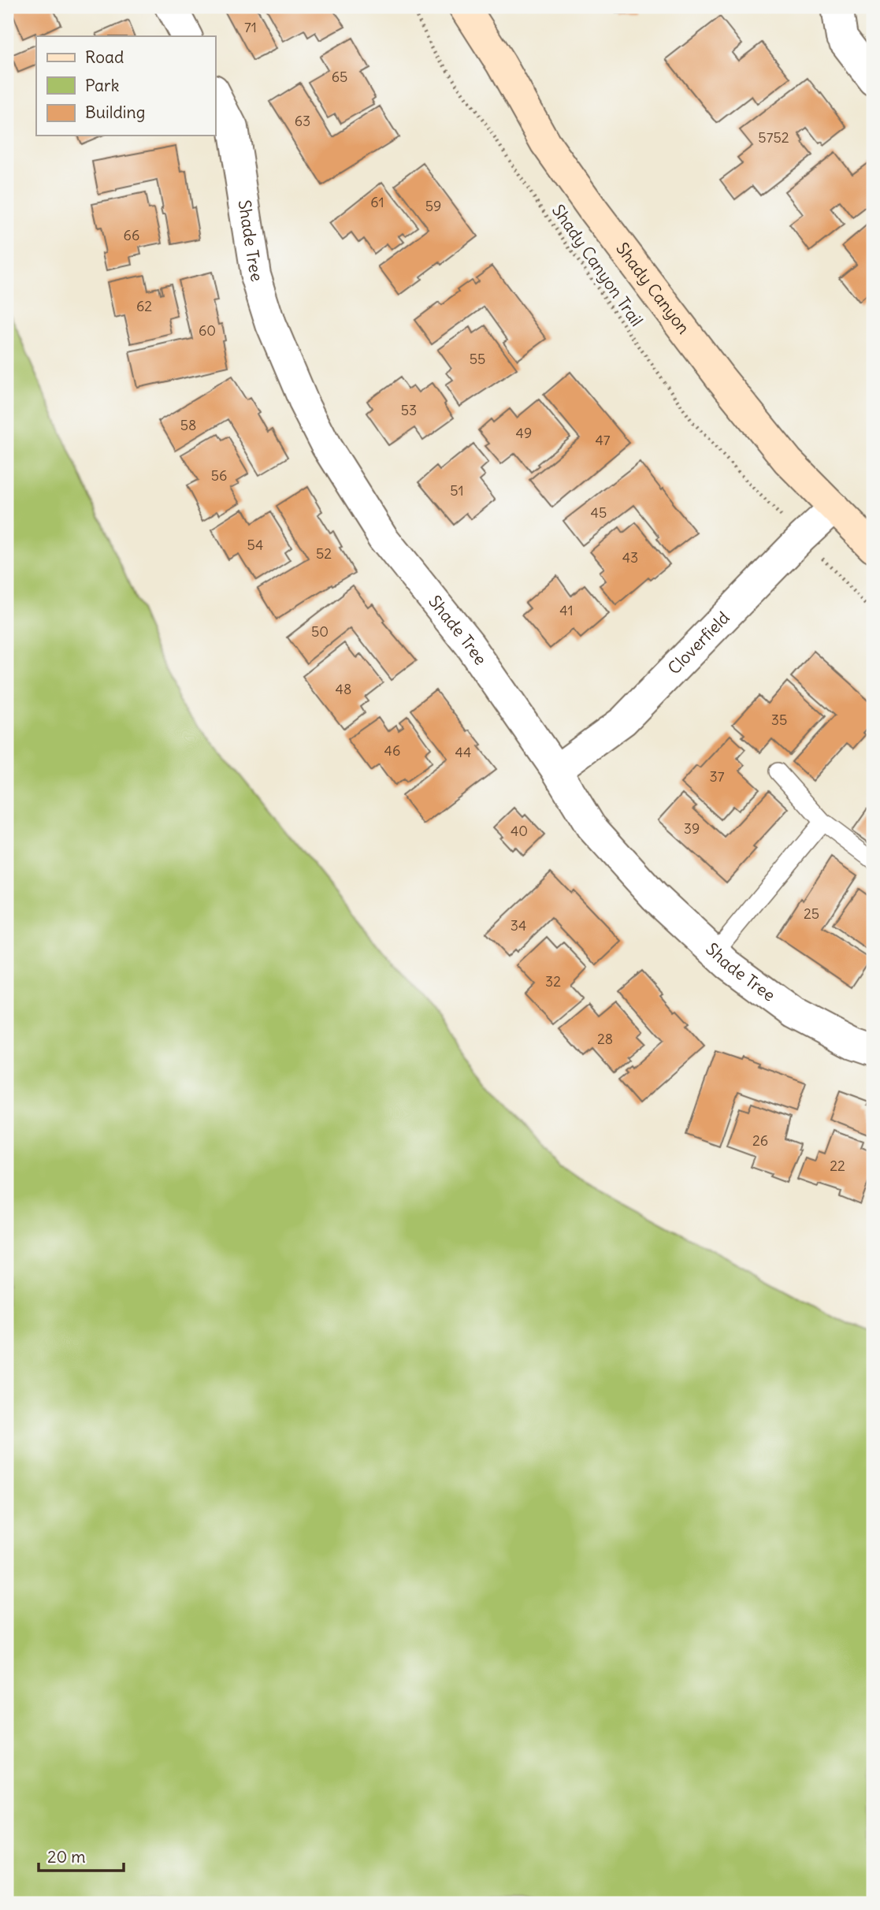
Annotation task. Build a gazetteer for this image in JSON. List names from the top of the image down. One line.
{"streets":{"main road":["Shady Canyon"],"street":["Shade Tree","Cloverfield"],"path":["Shady Canyon Trail"]},"crossings":[["Shade Tree","Cloverfield"],["Shady Canyon","Cloverfield"]],"house_numbers":["71","65","63","5752","61","59","66","62","60","55","53","58","49","47","56","51","45","54","52","43","41","50","48","35","46","44","37","39","40","25","34","32","28","26","22"],"legend":["Road","Park","Building"],"scale_bar":"20 m"}
